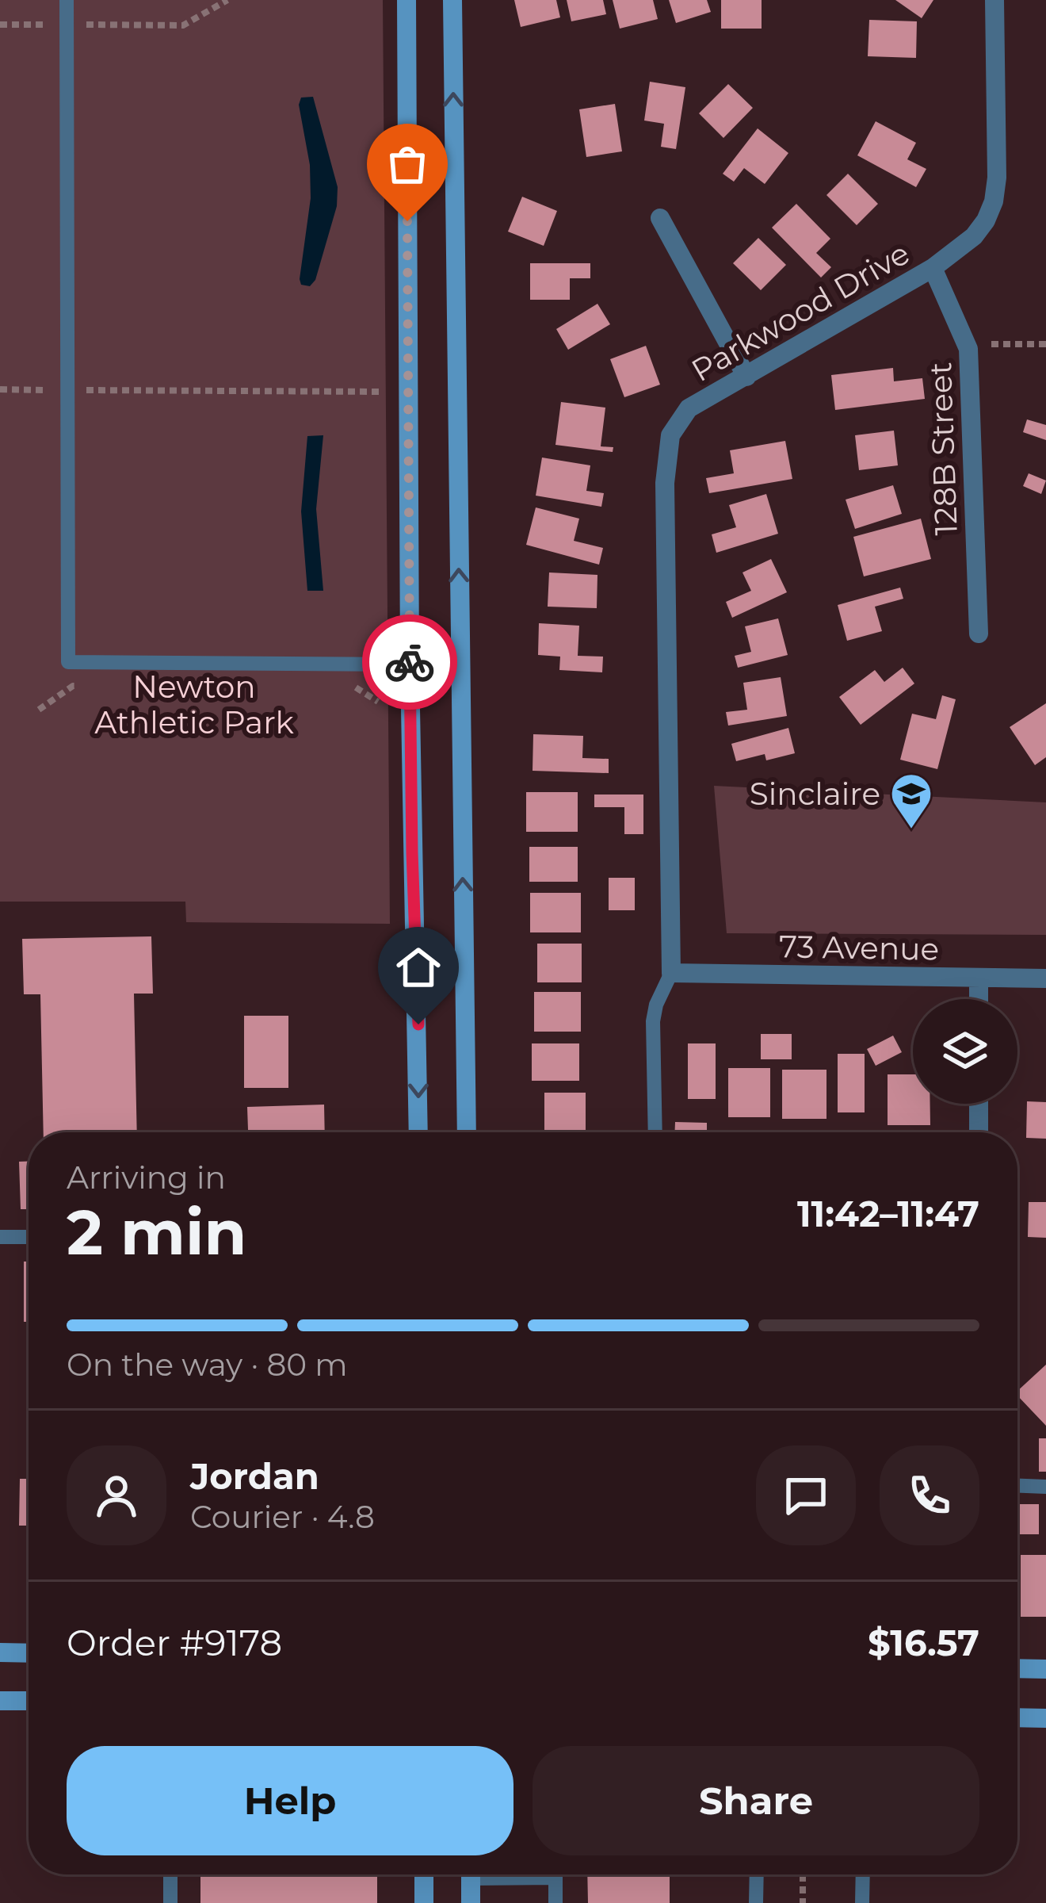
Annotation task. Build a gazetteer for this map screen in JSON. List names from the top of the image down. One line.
{"streets":{"street":["Parkwood Drive","128B Street","73 Avenue"]},"crossings":[["Parkwood Drive","128B Street"],["Parkwood Drive","73 Avenue"]],"parks":["Newton Athletic Park"],"places":{"school or university":["Sinclaire"]},"page":{"heading":["2 min","Arriving in","11:42–11:47"],"panel":["Jordan","Courier · 4.8","Order #9178","$16.57"],"bar":"On the way · 80 m","buttons":["Help","Share"]}}
